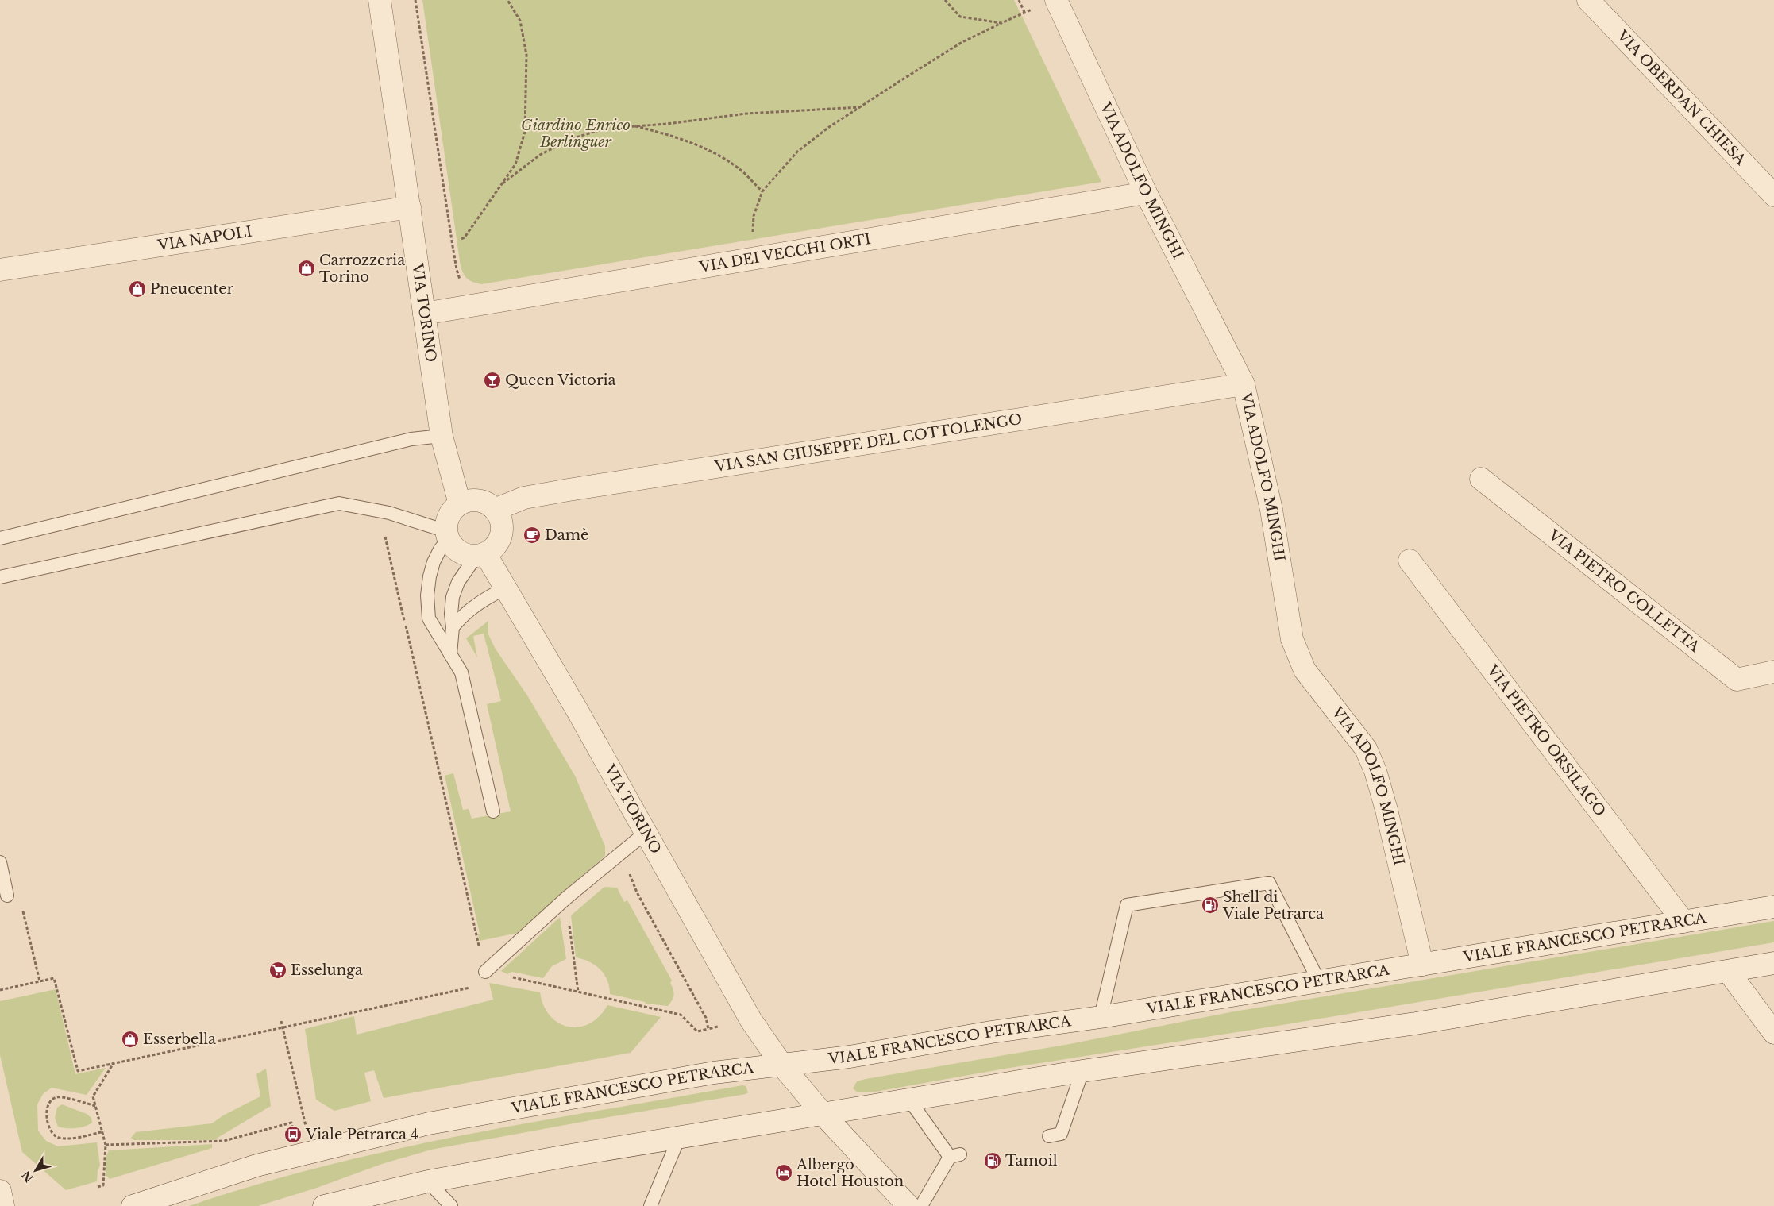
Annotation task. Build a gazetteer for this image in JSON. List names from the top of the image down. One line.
{"streets":{"street":["VIA OBERDAN CHIESA","VIA ADOLFO MINGHI","VIA NAPOLI","VIA DEI VECCHI ORTI","VIA TORINO","VIA SAN GIUSEPPE DEL COTTOLENGO","VIA PIETRO COLLETTA","VIA PIETRO ORSILAGO","VIALE FRANCESCO PETRARCA"]},"crossings":[["VIA ADOLFO MINGHI","VIA DEI VECCHI ORTI"],["VIA ADOLFO MINGHI","VIA SAN GIUSEPPE DEL COTTOLENGO"],["VIA ADOLFO MINGHI","VIALE FRANCESCO PETRARCA"],["VIA NAPOLI","VIA TORINO"],["VIA DEI VECCHI ORTI","VIA TORINO"],["VIA TORINO","VIA SAN GIUSEPPE DEL COTTOLENGO"],["VIA TORINO","VIALE FRANCESCO PETRARCA"],["VIA PIETRO ORSILAGO","VIALE FRANCESCO PETRARCA"]],"parks":["Giardino Enrico Berlinguer"],"places":{"shop":["Carrozzeria Torino","Pneucenter","Esserbella"],"bar":["Queen Victoria"],"cafe":["Damè"],"fuel station":["Shell di Viale Petrarca","Tamoil"],"supermarket":["Esselunga"],"bus stop":["Viale Petrarca 4"],"hotel":["Albergo Hotel Houston"]},"north":"bottom left"}
